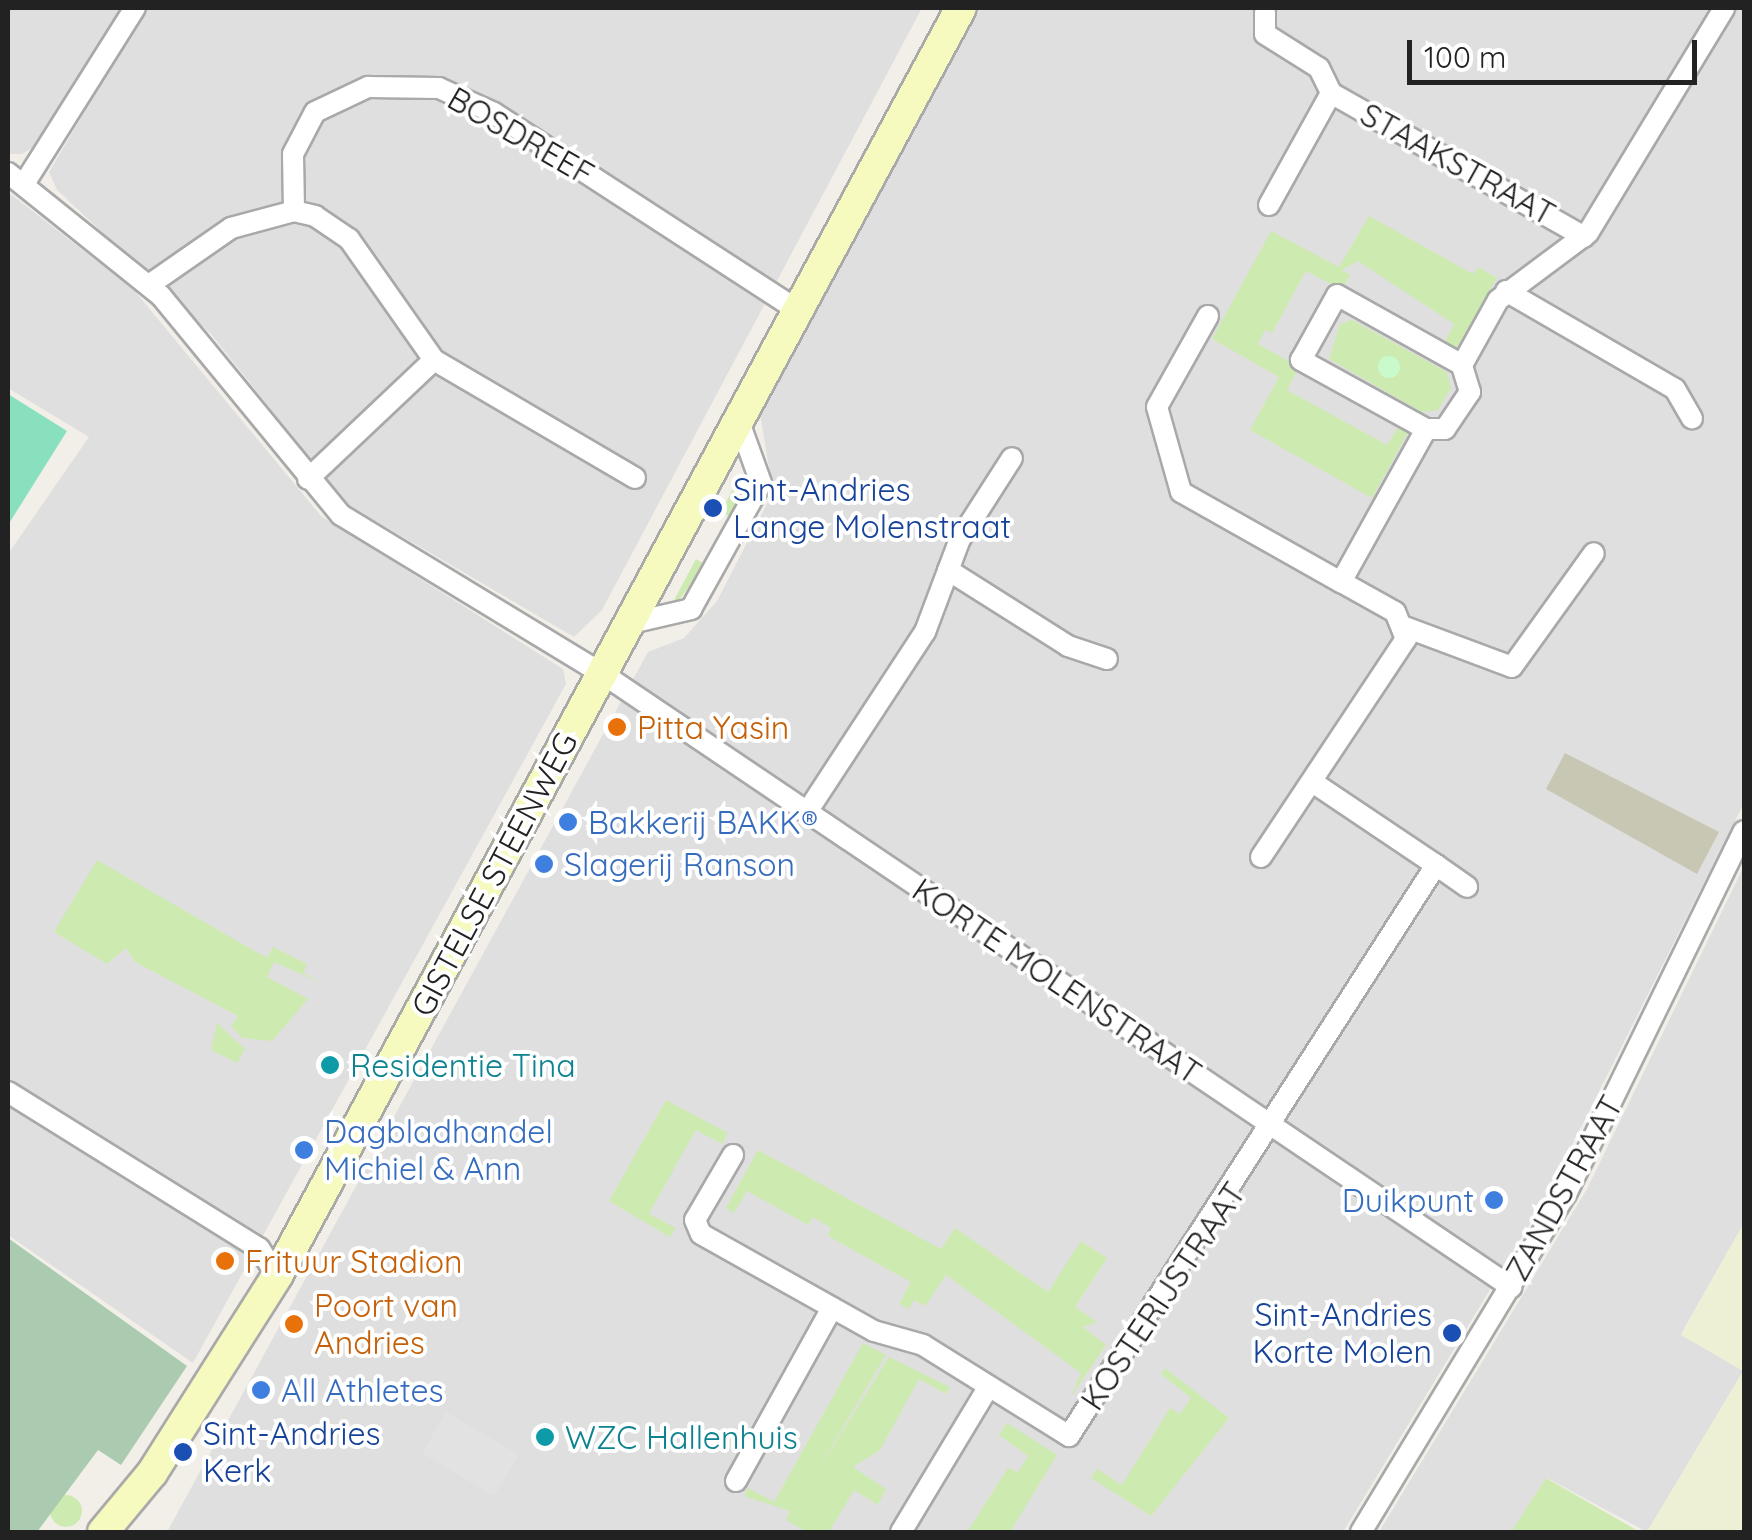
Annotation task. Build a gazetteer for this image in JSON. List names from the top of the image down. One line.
{"streets":{"main road":["GISTELSE STEENWEG"],"street":["BOSDREEF","STAAKSTRAAT","KORTE MOLENSTRAAT","ZANDSTRAAT","KOSTERIJSTRAAT"]},"crossings":[["BOSDREEF","GISTELSE STEENWEG"],["GISTELSE STEENWEG","KORTE MOLENSTRAAT"],["KORTE MOLENSTRAAT","ZANDSTRAAT"],["KORTE MOLENSTRAAT","KOSTERIJSTRAAT"]],"places":["Sint-Andries Lange Molenstraat","Pitta Yasin","Bakkerij BAKK®","Slagerij Ranson","Residentie Tina","Dagbladhandel Michiel & Ann","Duikpunt","Frituur Stadion","Poort van Andries","Sint-Andries Korte Molen","All Athletes","WZC Hallenhuis","Sint-Andries Kerk"],"scale_bar":"100 m"}
